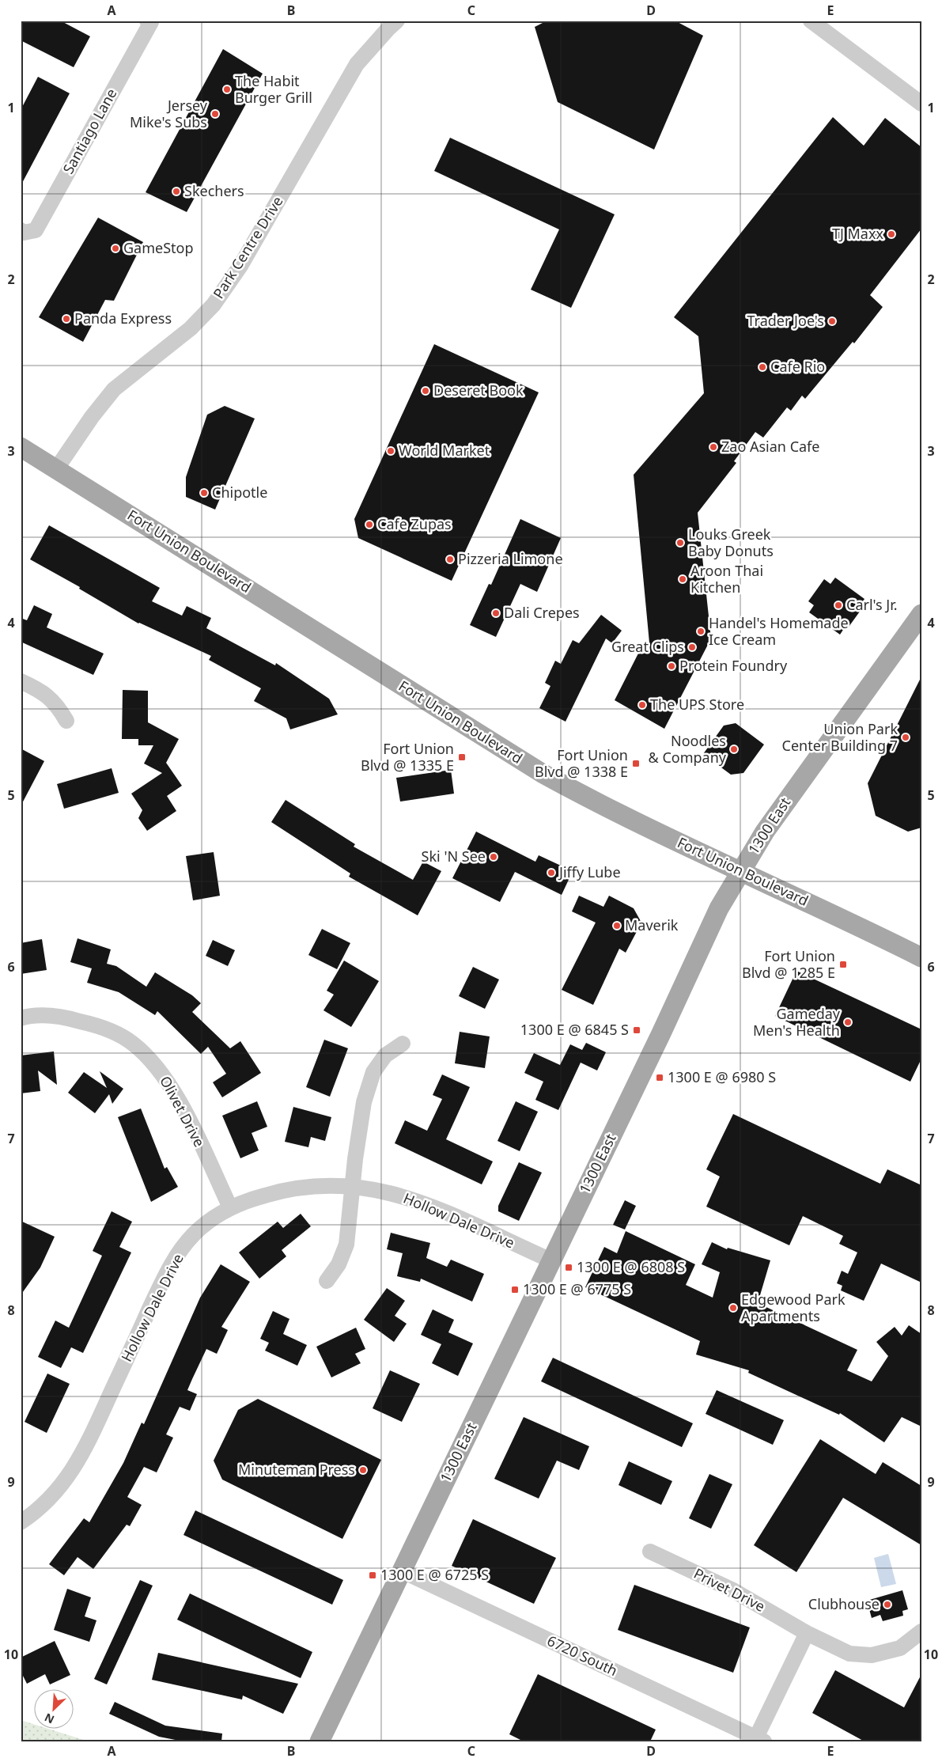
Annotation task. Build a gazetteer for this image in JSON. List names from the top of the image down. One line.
{"streets":{"main road":["Fort Union Boulevard","1300 East"],"street":["Santiago Lane","Park Centre Drive","Olivet Drive","Hollow Dale Drive","Privet Drive","6720 South"]},"crossings":[["Park Centre Drive","Fort Union Boulevard"],["Fort Union Boulevard","1300 East"],["1300 East","Hollow Dale Drive"],["1300 East","6720 South"],["Olivet Drive","Hollow Dale Drive"]],"places":{"other":["The Habit Burger Grill","Jersey Mike's Subs","Skechers","TJ Maxx","GameStop","Panda Express","Trader Joe's","Cafe Rio","Deseret Book","Zao Asian Cafe","World Market","Chipotle","Cafe Zupas","Louks Greek Baby Donuts","Pizzeria Limone","Aroon Thai Kitchen","Carl's Jr.","Dali Crepes","Handel's Homemade Ice Cream","Great Clips","Protein Foundry","The UPS Store","Union Park Center Building 7","Noodles & Company","Ski 'N See","Jiffy Lube","Maverik","Gameday Men's Health","Edgewood Park Apartments","Minuteman Press","Clubhouse"],"transit":["Fort Union Blvd @ 1335 E","Fort Union Blvd @ 1338 E","Fort Union Blvd @ 1285 E","1300 E @ 6845 S","1300 E @ 6980 S","1300 E @ 6808 S","1300 E @ 6775 S","1300 E @ 6725 S"]},"north":"bottom left","grid":{"columns":["A","B","C","D","E"],"rows":["1","2","3","4","5","6","7","8","9","10"]}}
